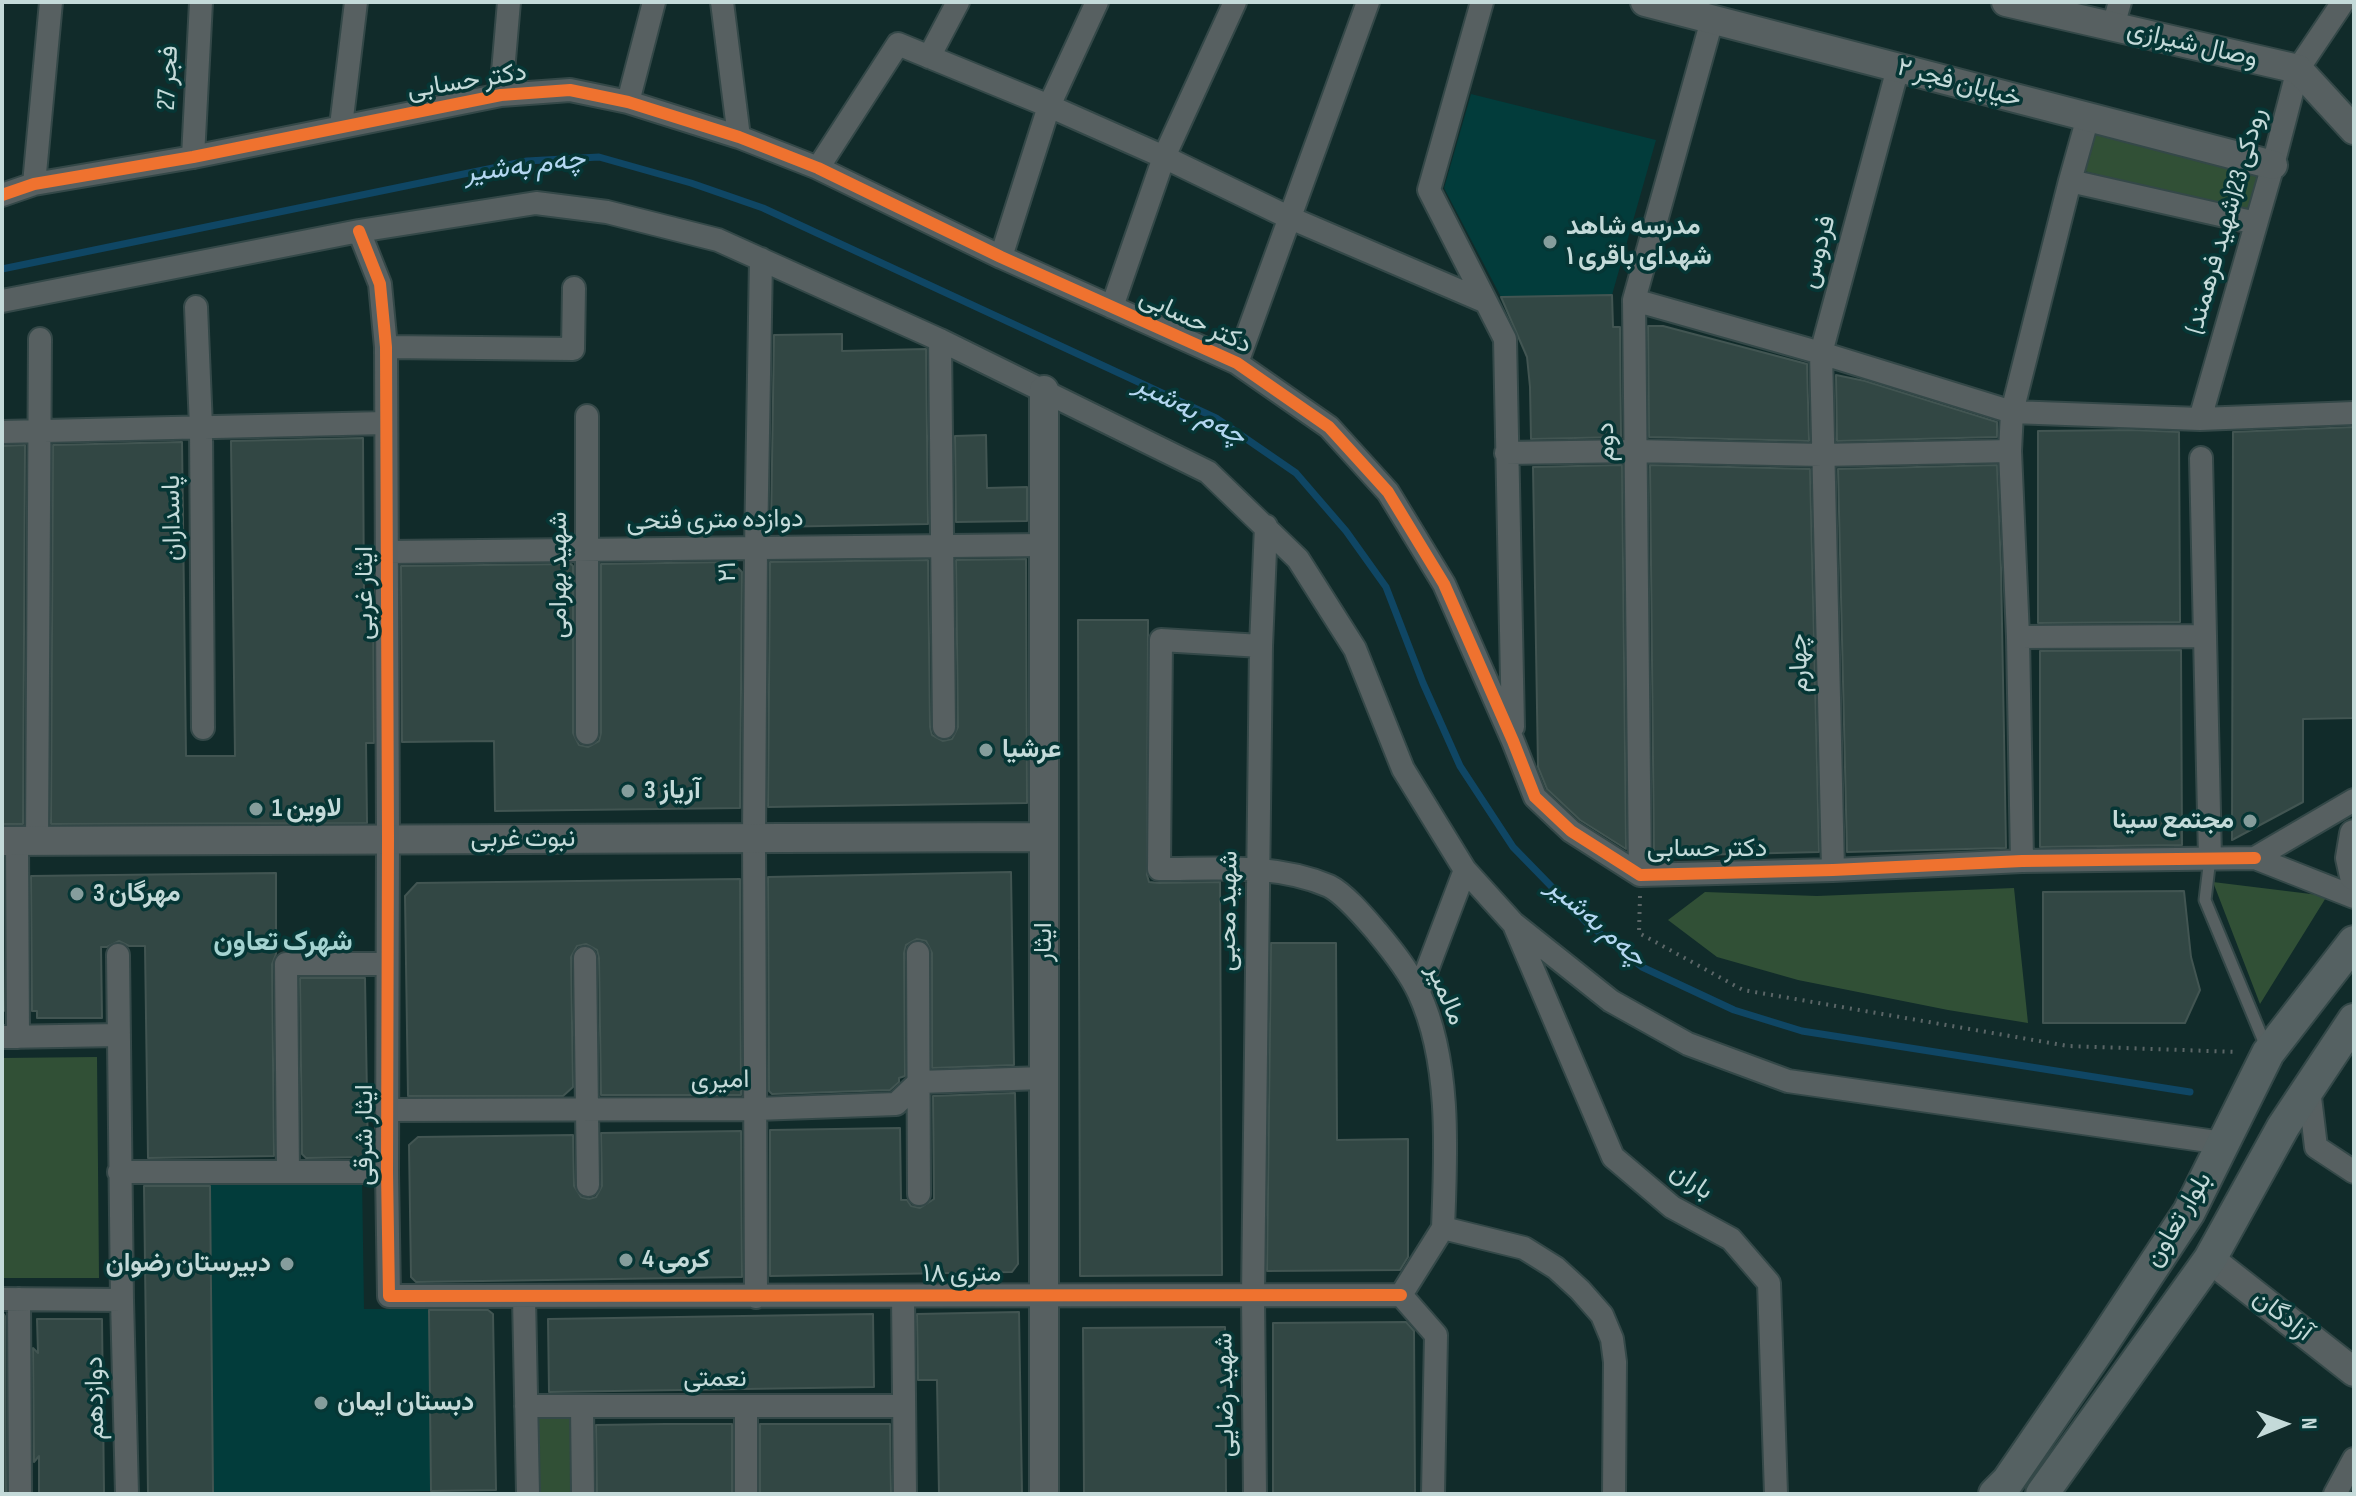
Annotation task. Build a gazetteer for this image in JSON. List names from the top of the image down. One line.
{"streets":{"main road":["بلوار تعاون"],"street":["وصال شیرازی","فجر 27","دکتر حسابی","خیابان فجر ۲","رودکی 23(شهید فرهمند)","فردوس","دوم","پاسداران","دوازده متری فتحی","۲۱","شهید بهرامی","ایثار غربی","چهارم","نبوت غربی","شهید محبی","ایثار","مالمیر","امیری","ایثار شرقی","باران","۱۸ متری","آزادگان","نعمتی","شهید رضایی","دوازدهم"]},"crossings":[["وصال شیرازی","رودکی 23(شهید فرهمند)"],["فجر 27","دکتر حسابی"],["دکتر حسابی","دوم"],["دکتر حسابی","چهارم"],["خیابان فجر ۲","رودکی 23(شهید فرهمند)"],["خیابان فجر ۲","فردوس"],["خیابان فجر ۲","دوم"],["فردوس","چهارم"],["دوازده متری فتحی","۲۱"],["دوازده متری فتحی","شهید بهرامی"],["دوازده متری فتحی","ایثار غربی"],["دوازده متری فتحی","ایثار"],["۲۱","نبوت غربی"],["۲۱","امیری"],["۲۱","۱۸ متری"],["ایثار غربی","نبوت غربی"],["ایثار غربی","ایثار شرقی"],["نبوت غربی","ایثار"],["نبوت غربی","ایثار شرقی"],["شهید محبی","مالمیر"],["شهید محبی","۱۸ متری"],["شهید محبی","شهید رضایی"],["ایثار","۱۸ متری"],["مالمیر","۱۸ متری"],["امیری","ایثار شرقی"],["ایثار شرقی","۱۸ متری"],["بلوار تعاون","آزادگان"],["۱۸ متری","شهید رضایی"]],"districts":["شهرک تعاون"],"water":["چەم بەشیر"],"places":["مدرسه شاهد شهدای باقری ۱","عرشیا","آریاز 3","لاوین 1","مجتمع سینا","مهرگان 3","کرمی 4","دبیرستان رضوان","دبستان ایمان"],"north":"right"}
